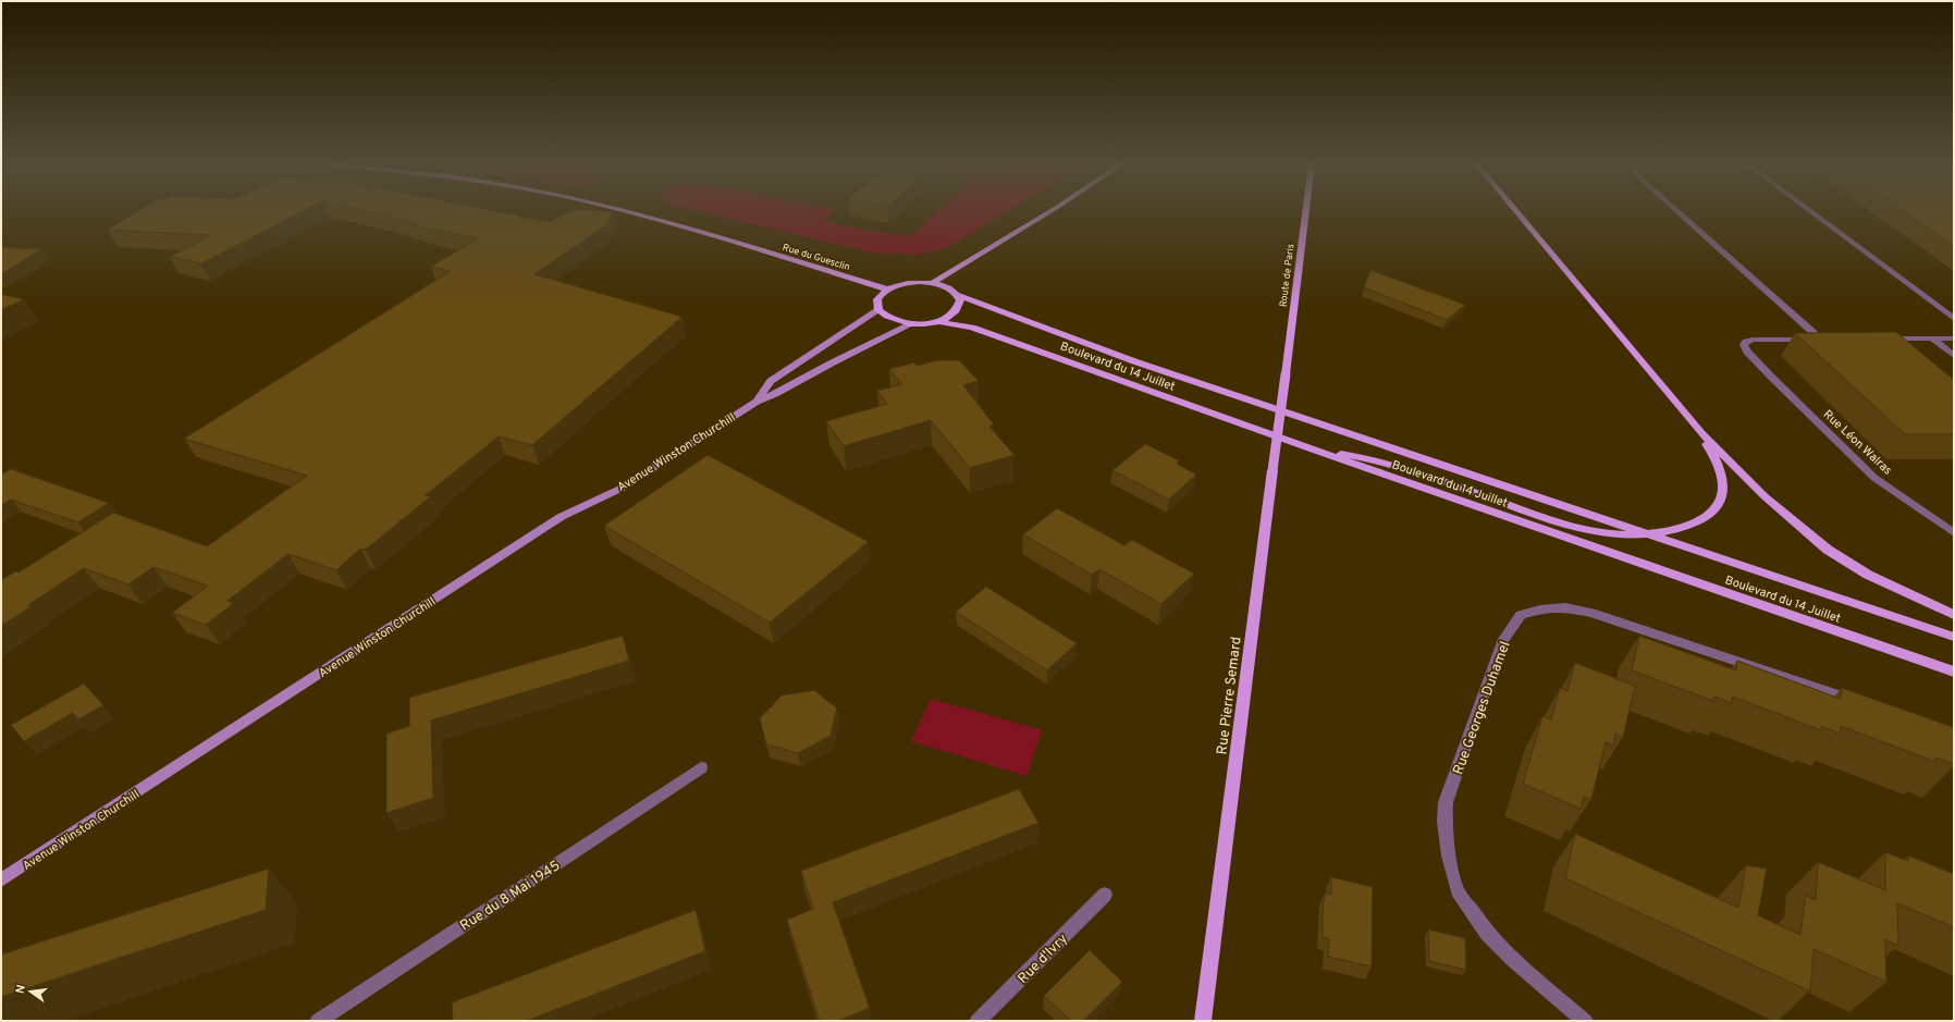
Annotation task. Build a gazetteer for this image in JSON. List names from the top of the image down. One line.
{"streets":{"main road":["Rue du Guesclin","Route de Paris","Boulevard du 14 Juillet","Avenue Winston Churchill","Rue Pierre Semard"],"street":["Rue Léon Walras","Rue Georges Duhamel","Rue du 8 Mai 1945","Rue d'Ivry"]},"crossings":[["Route de Paris","Rue Pierre Semard"]],"north":"left"}
